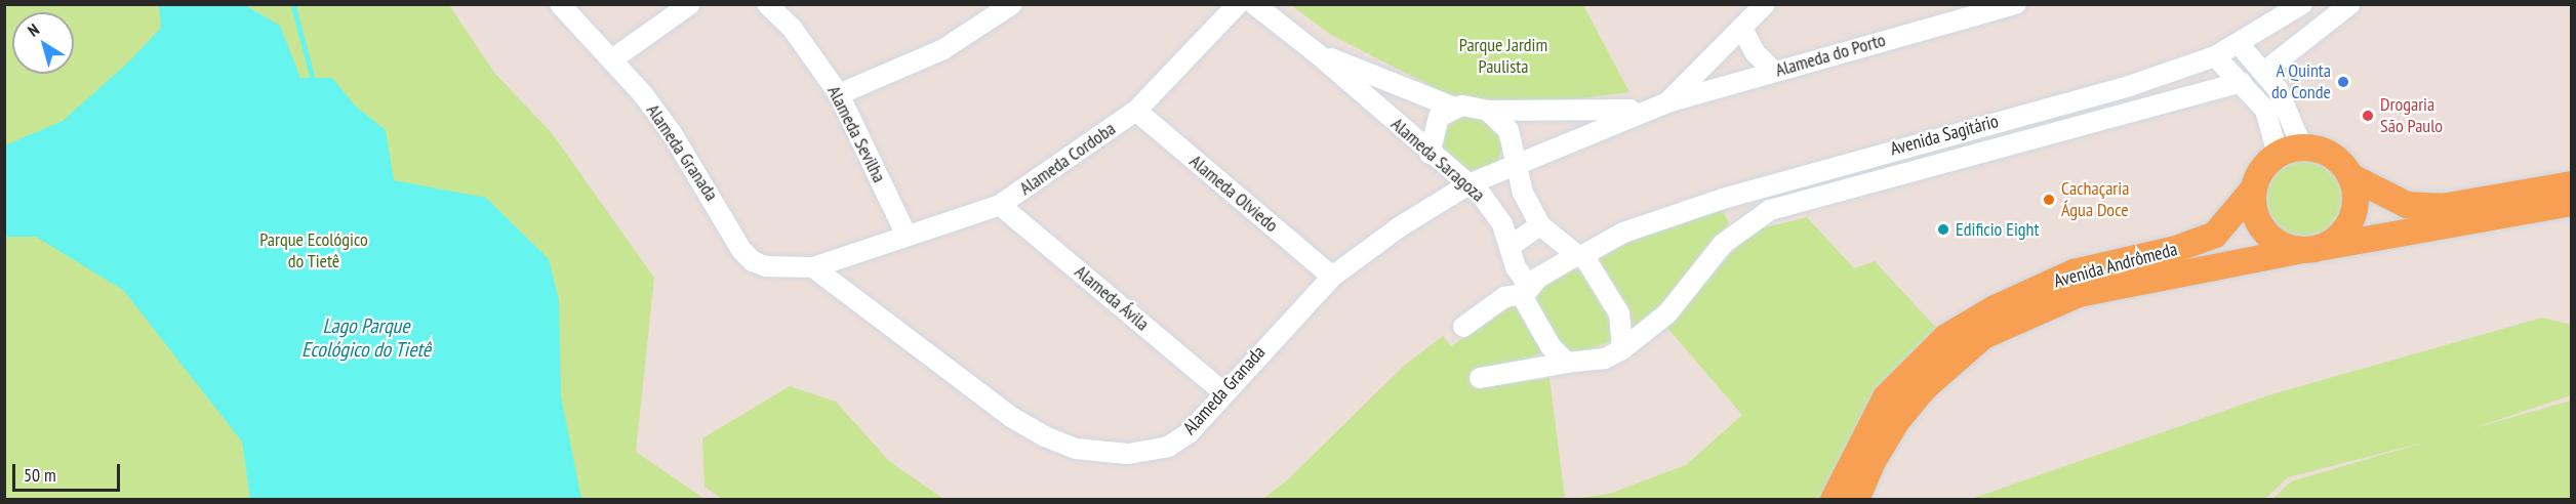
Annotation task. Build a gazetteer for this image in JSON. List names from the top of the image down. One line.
{"streets":{"main road":["Avenida Andrômeda"],"street":["Alameda do Porto","Alameda Sevilha","Avenida Sagitário","Alameda Granada","Alameda Cordoba","Alameda Saragoza","Alameda Olviedo","Alameda Ávila"]},"crossings":[["Alameda do Porto","Alameda Granada"],["Alameda do Porto","Alameda Saragoza"],["Alameda Sevilha","Alameda Cordoba"],["Avenida Sagitário","Alameda Saragoza"],["Alameda Granada","Alameda Cordoba"],["Alameda Granada","Alameda Saragoza"],["Alameda Granada","Alameda Olviedo"],["Alameda Granada","Alameda Ávila"],["Alameda Cordoba","Alameda Olviedo"],["Alameda Cordoba","Alameda Ávila"]],"water":["Lago Parque Ecológico do Tietê"],"parks":["Parque Jardim Paulista","Parque Ecológico do Tietê"],"places":["A Quinta do Conde","Drogaria São Paulo","Cachaçaria Água Doce","Edificio Eight"],"scale_bar":"50 m","north":"top left"}
